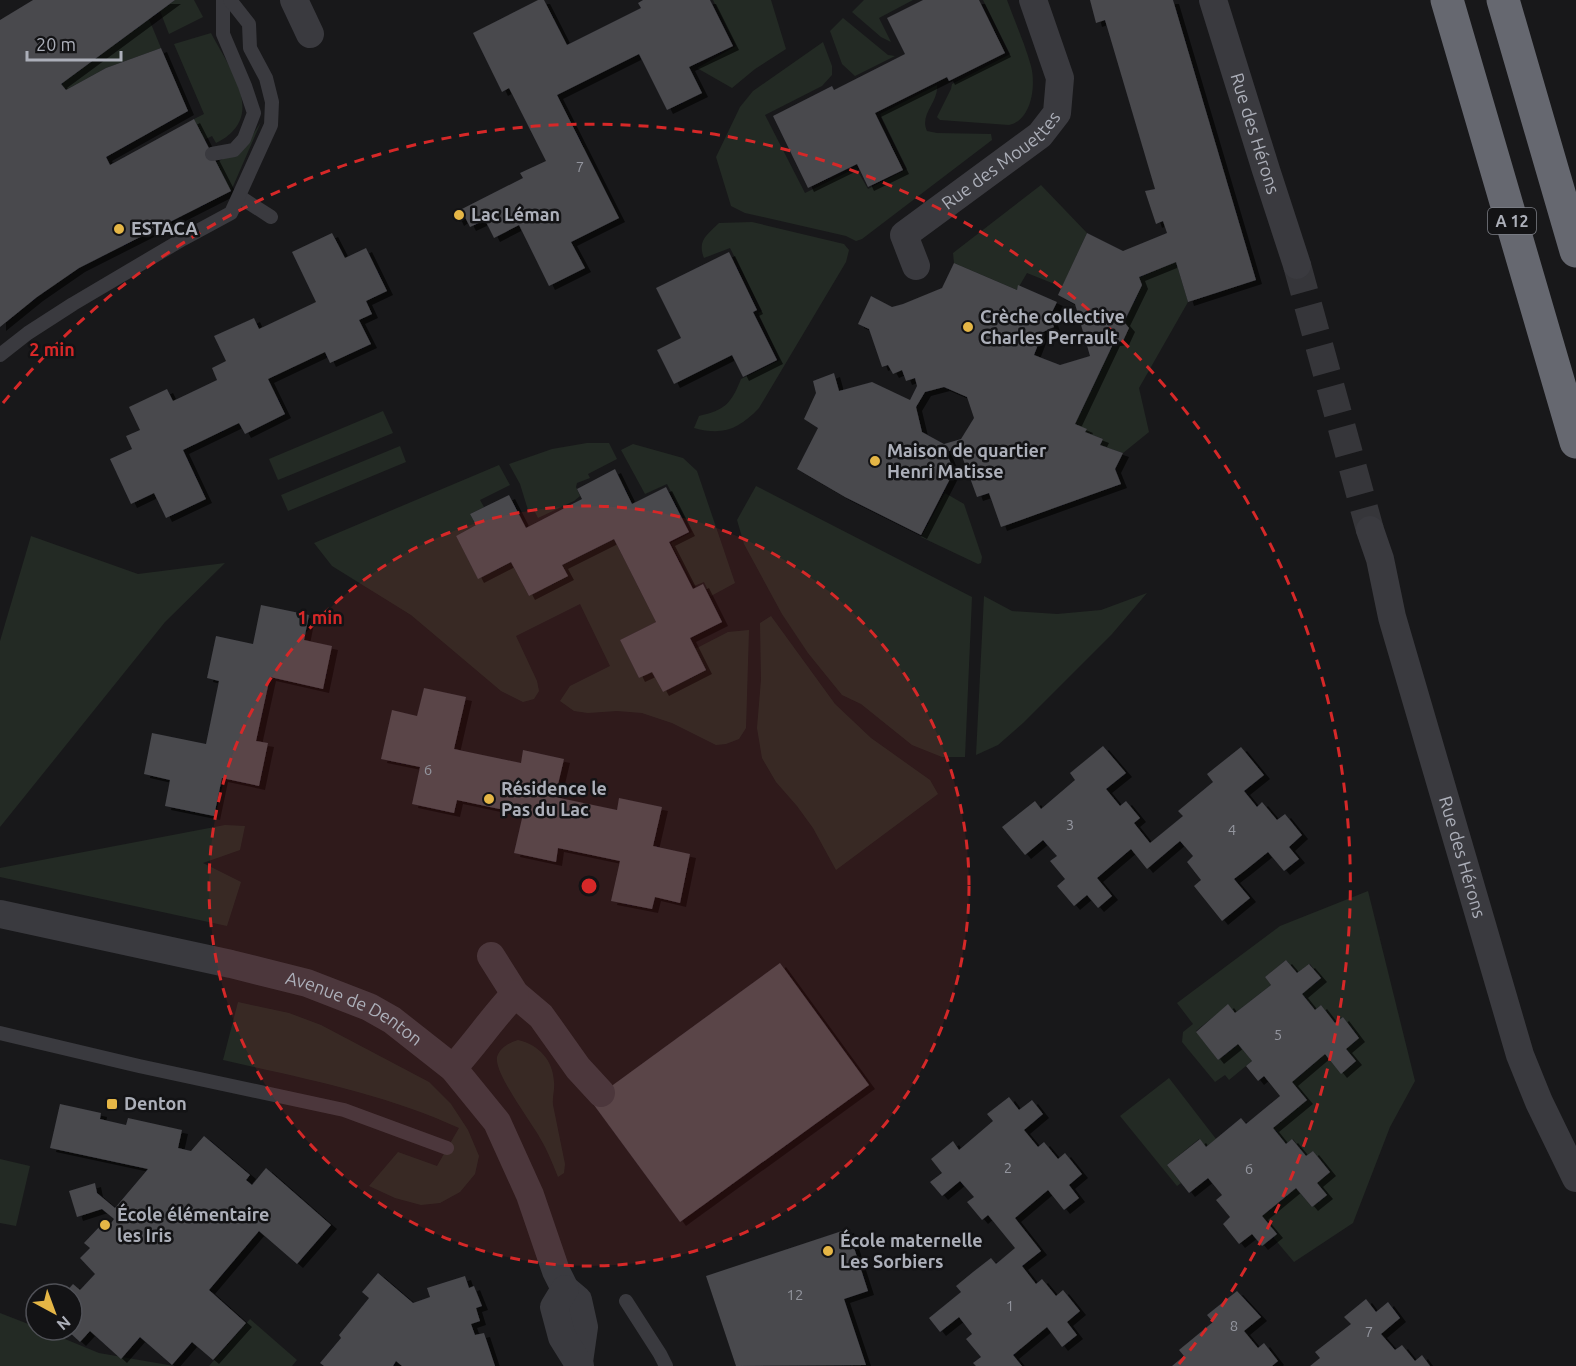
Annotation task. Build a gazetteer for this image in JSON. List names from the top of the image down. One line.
{"streets":{"highway":["A 12"],"street":["Rue des Hérons","Rue des Mouettes","Avenue de Denton"]},"places":{"other":["Lac Léman","ESTACA","Crèche collective Charles Perrault","Maison de quartier Henri Matisse","Résidence le Pas du Lac","École élémentaire les Iris","École maternelle Les Sorbiers"],"transit":["Denton"]},"house_numbers":["7","6","3","4","5","2","6","12","1","8","7"],"scale_bar":"20 m","north":"bottom right","rings":["2 min","1 min"]}
